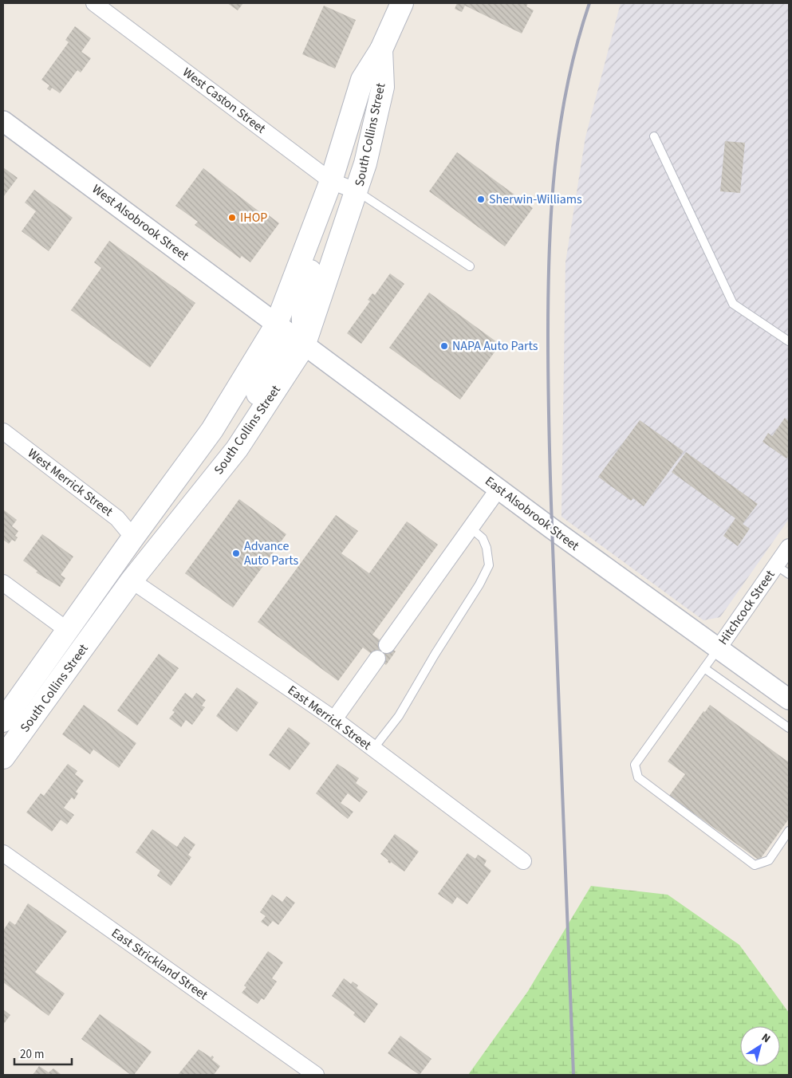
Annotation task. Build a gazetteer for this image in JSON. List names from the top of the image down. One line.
{"streets":{"main road":["South Collins Street"],"street":["West Caston Street","West Alsobrook Street","West Merrick Street","East Alsobrook Street","Hitchcock Street","East Merrick Street","East Strickland Street"]},"crossings":[["West Caston Street","South Collins Street"],["South Collins Street","West Alsobrook Street"],["South Collins Street","West Merrick Street"],["South Collins Street","East Alsobrook Street"],["South Collins Street","East Merrick Street"],["West Alsobrook Street","East Alsobrook Street"],["East Alsobrook Street","Hitchcock Street"]],"places":["Sherwin-Williams","IHOP","NAPA Auto Parts","Advance Auto Parts"],"scale_bar":"20 m","north":"top right"}
